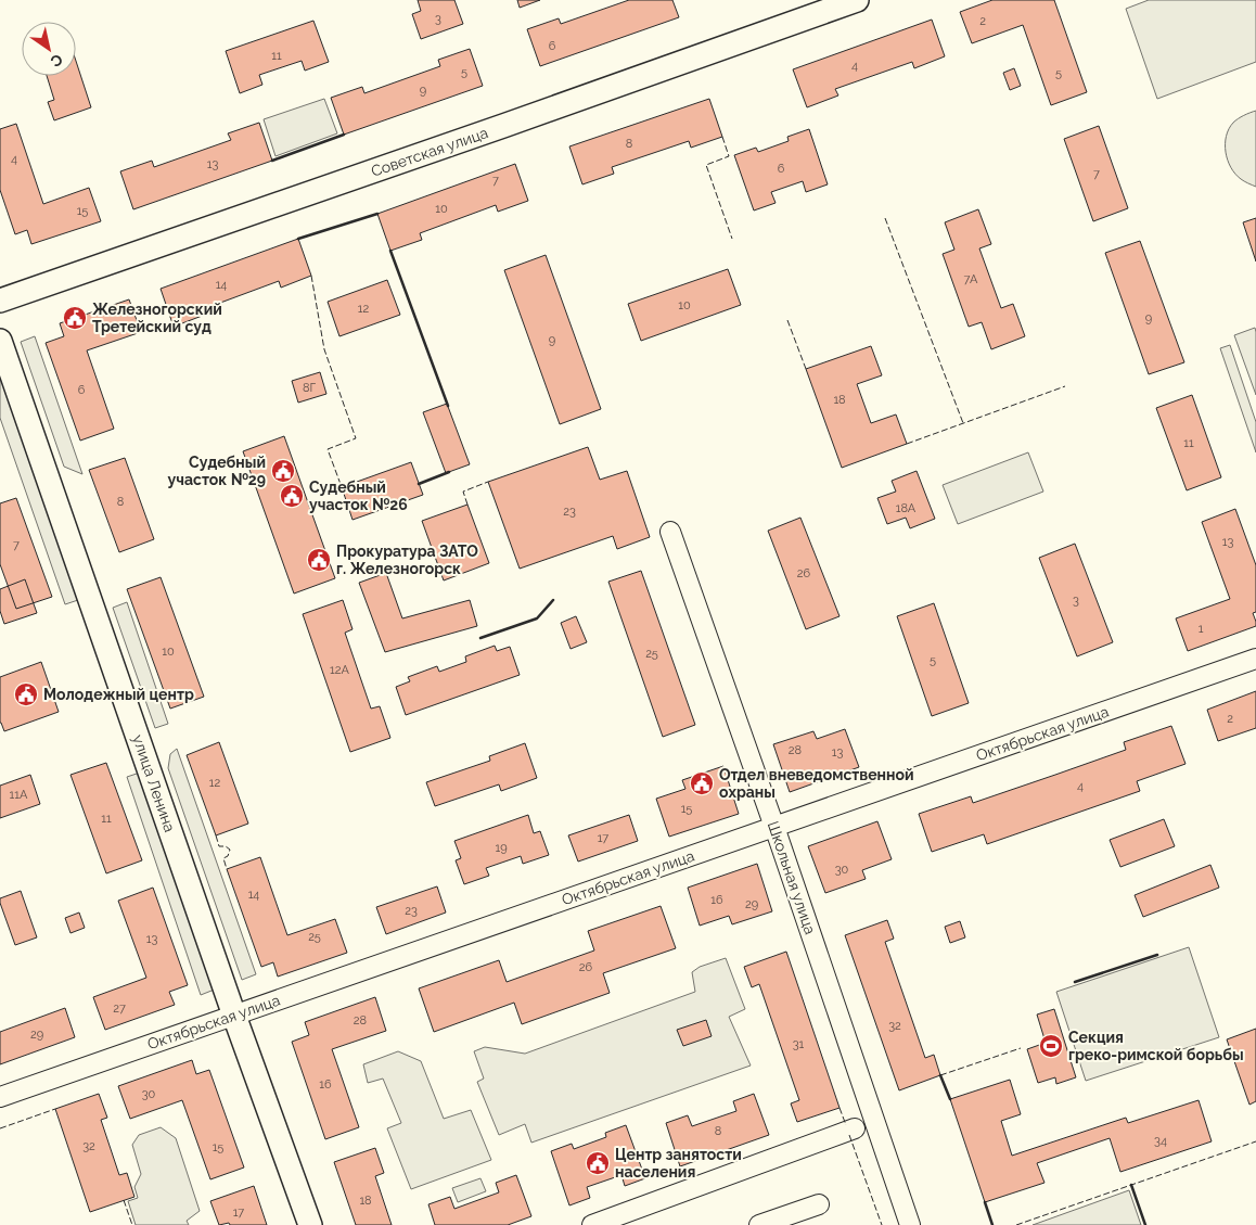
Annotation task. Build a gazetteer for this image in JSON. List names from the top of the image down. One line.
{"streets":{"main road":["Советская улица","улица Ленина"],"street":["Октябрьская улица","Школьная улица"]},"crossings":[["Октябрьская улица","улица Ленина"],["Октябрьская улица","Школьная улица"]],"places":{"public building":["Железногорский Третейский суд","Судебный участок №29","Судебный участок №26","Прокуратура ЗАТО г. Железногорск","Молодежный центр","Отдел вневедомственной охраны","Центр занятости населения"],"sports":["Секция греко-римской борьбы"]},"house_numbers":["3","2","6","11","4","5","5","9","8","4","13","6","7","7","10","15","7А","14","10","12","9","9","8Г","6","18","11","8","18А","23","13","7","26","3","1","10","25","5","12А","2","28","13","12","4","11А","15","11","17","19","30","14","16","29","23","25","13","26","27","28","32","29","31","16","30","8","34","32","15","18","17"],"north":"bottom right"}
